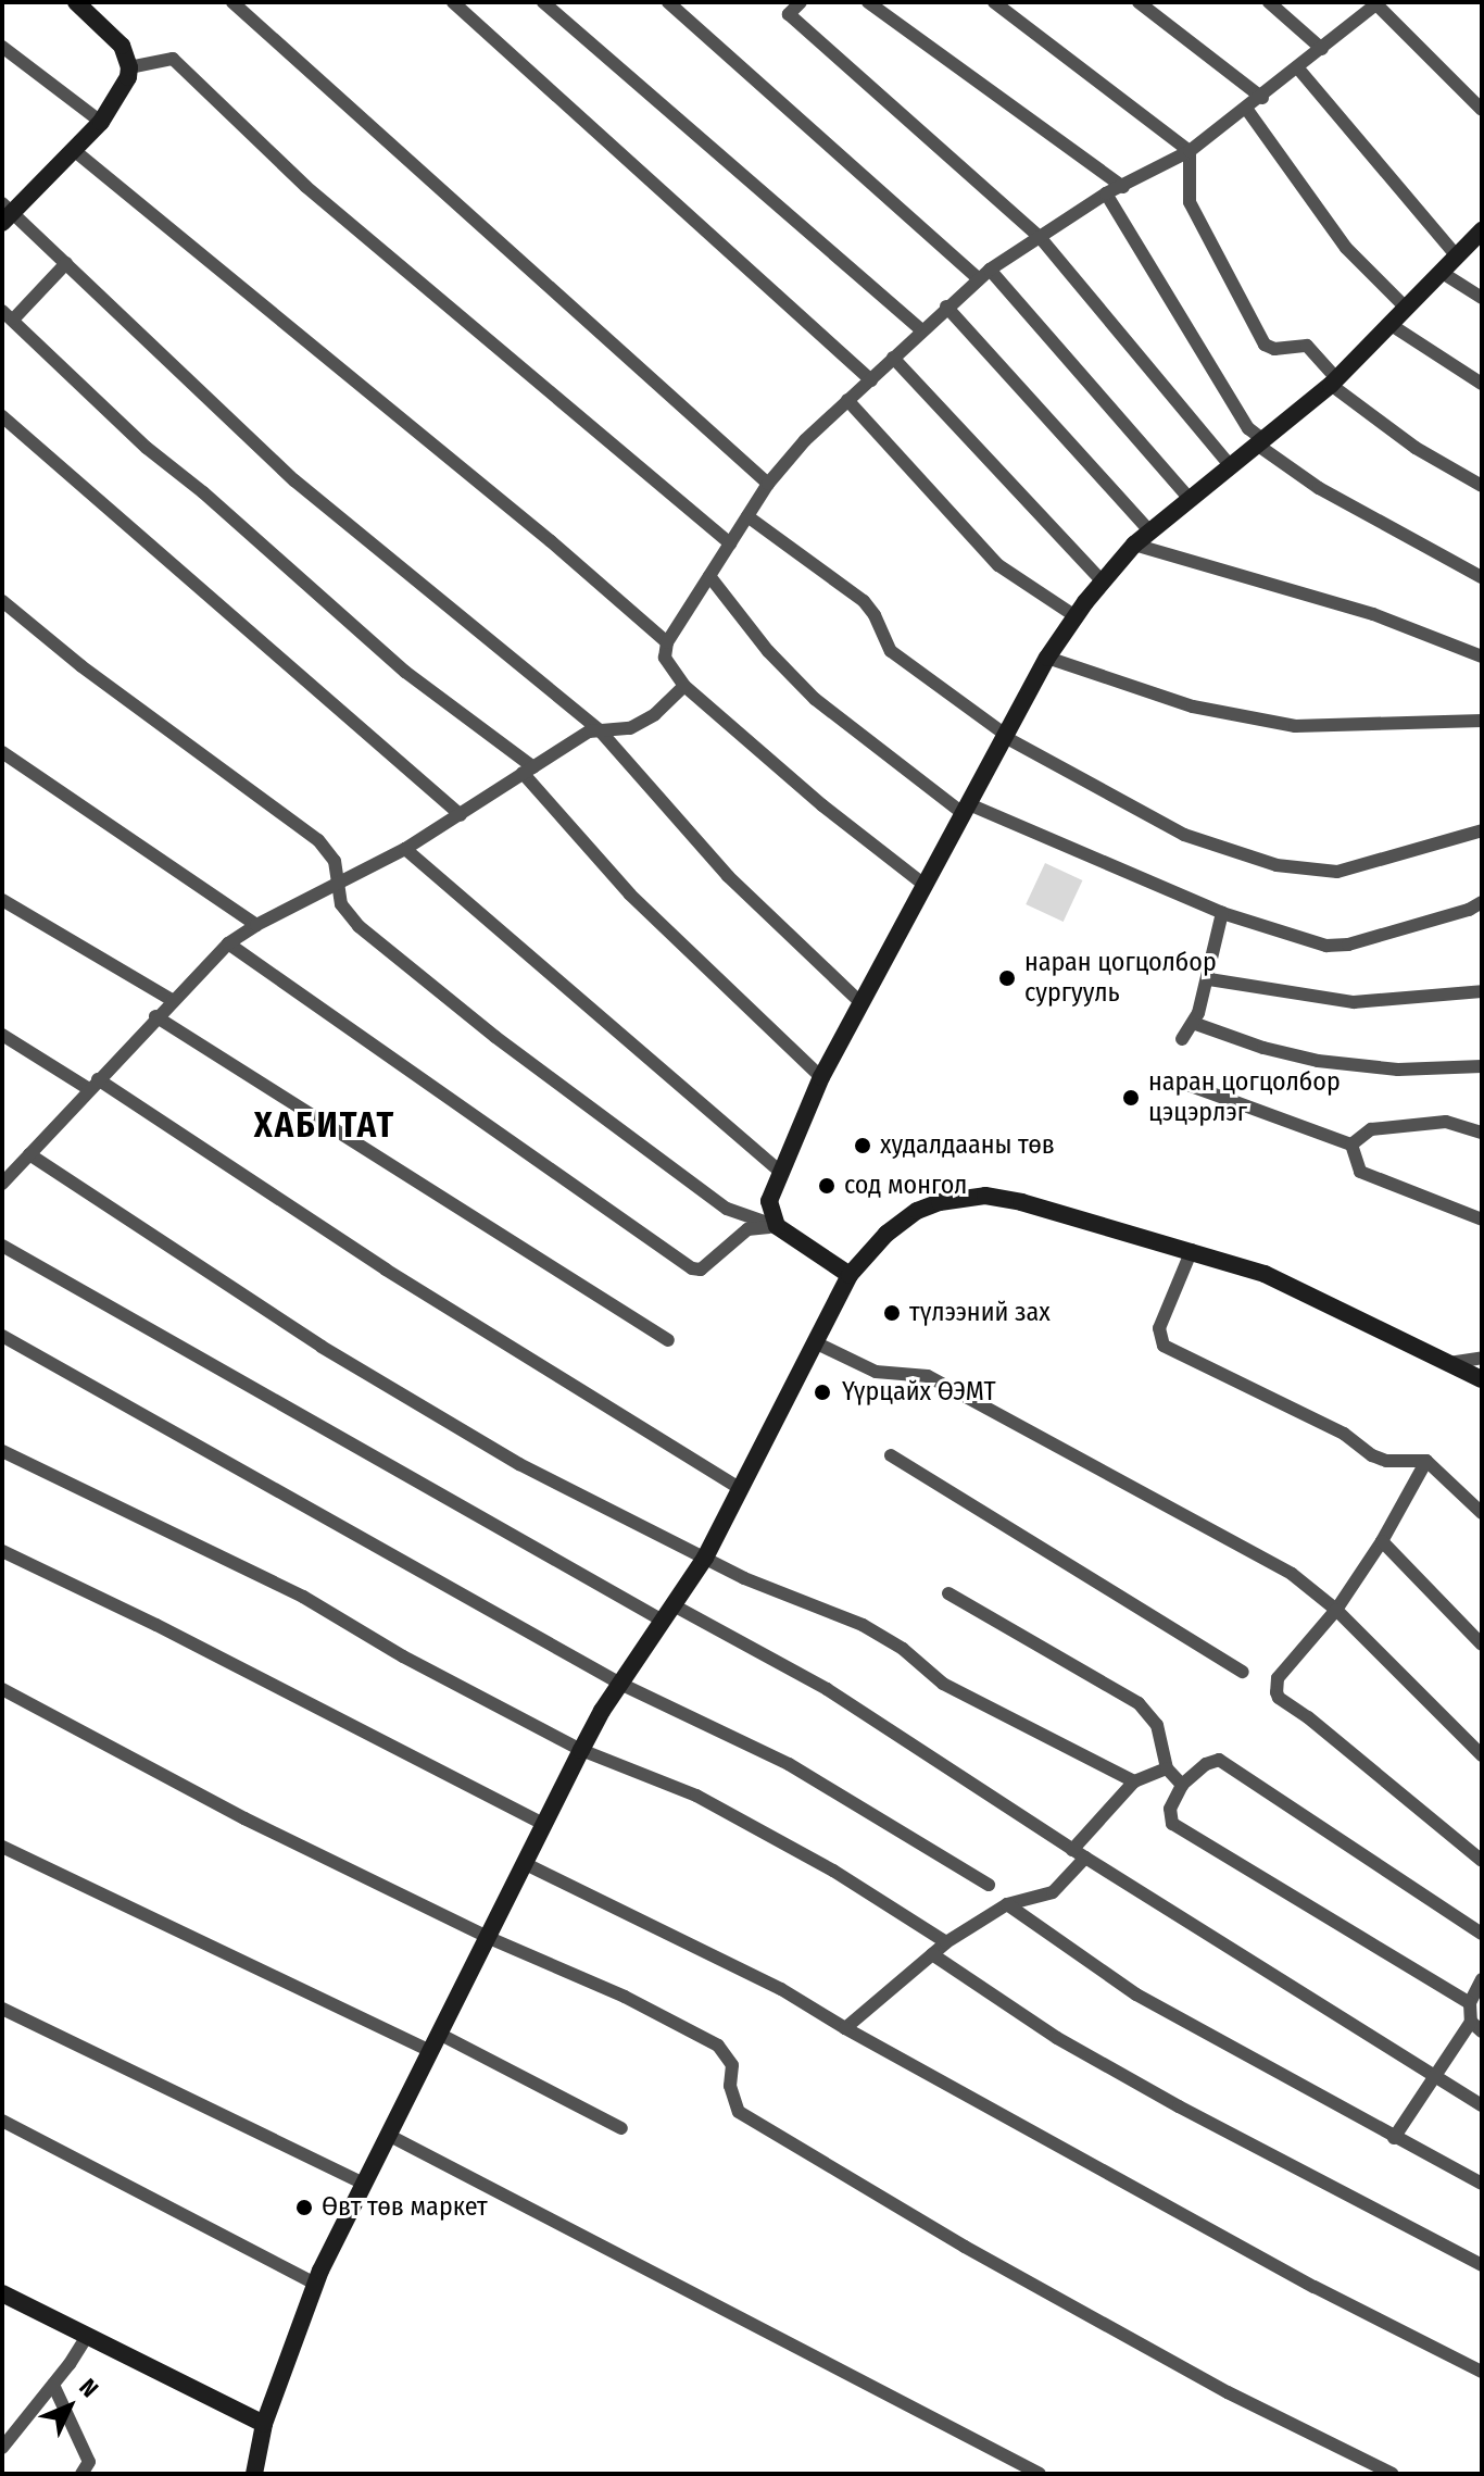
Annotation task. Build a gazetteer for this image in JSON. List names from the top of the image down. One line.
{"districts":["ХАБИТАТ"],"places":["наран цогцолбор сургууль","наран цогцолбор цэцэрлэг","худалдааны төв","сод монгол","түлээний зах","Үүрцайх ӨЭМТ","Өвт төв маркет"],"north":"top right"}
